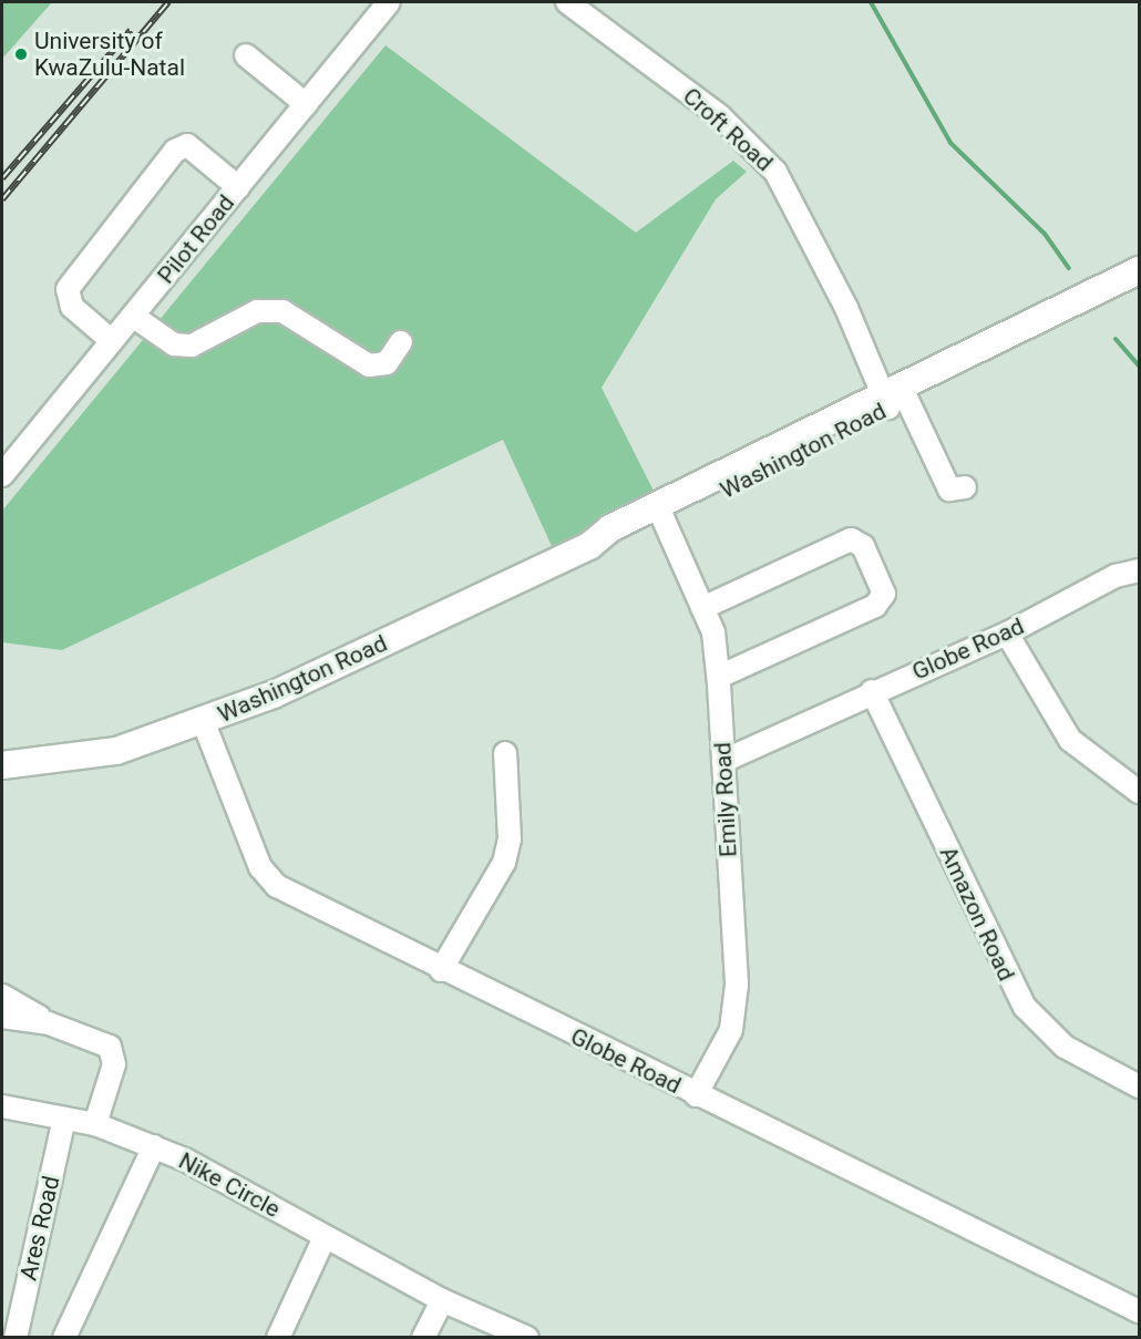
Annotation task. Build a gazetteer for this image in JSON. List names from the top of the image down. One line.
{"streets":{"main road":["Washington Road"],"street":["Croft Road","Pilot Road","Globe Road","Emily Road","Amazon Road","Nike Circle","Ares Road"]},"crossings":[["Croft Road","Washington Road"],["Washington Road","Globe Road"],["Washington Road","Emily Road"],["Globe Road","Emily Road"],["Globe Road","Amazon Road"],["Nike Circle","Ares Road"]],"places":["University of KwaZulu-Natal"]}
